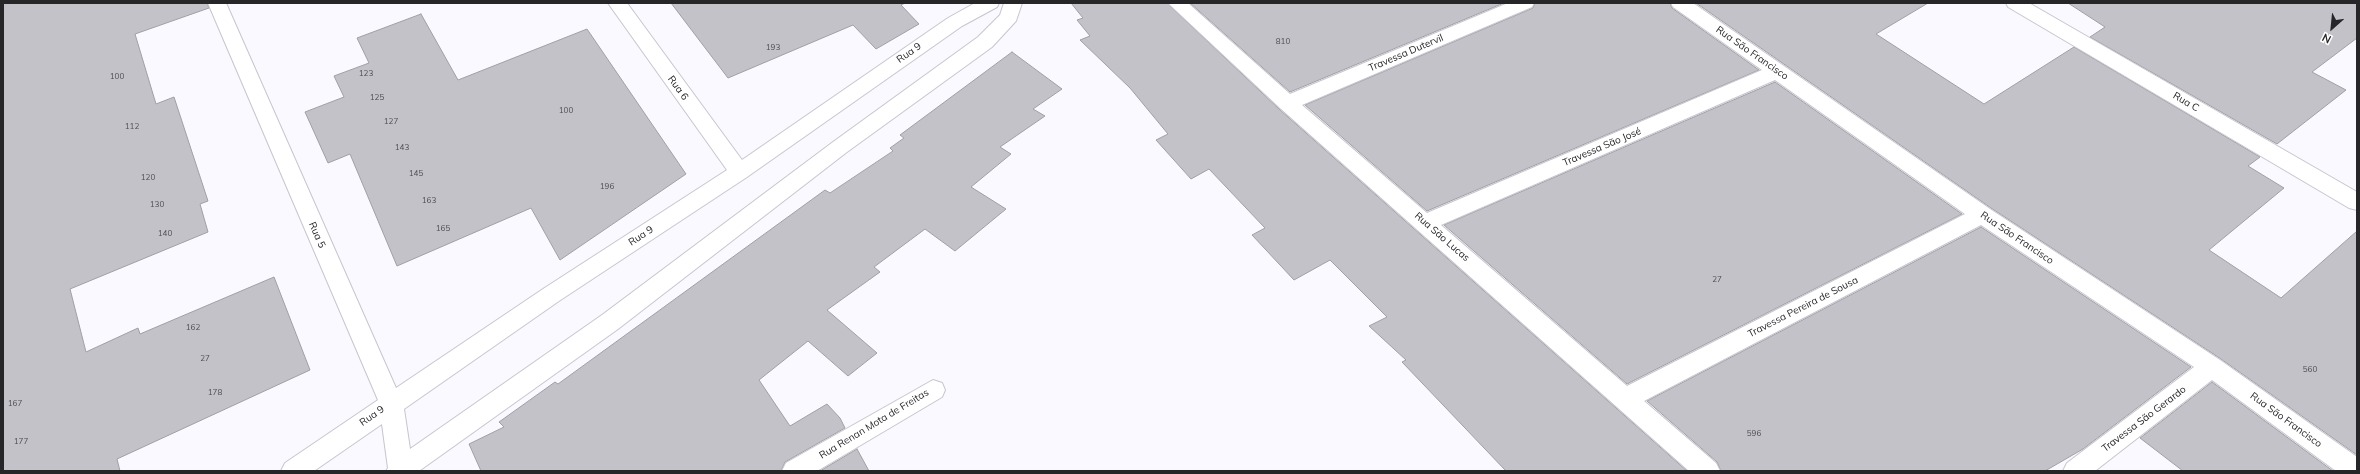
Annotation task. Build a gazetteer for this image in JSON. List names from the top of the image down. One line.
{"streets":{"street":["Rua 9","Travessa Dutervil","Rua São Francisco","Rua 6","Rua C","Travessa São José","Rua 5","Rua São Lucas","Travessa Pereira de Sousa","Travessa São Gerardo","Rua Renan Mota de Freitas"]},"crossings":[["Rua 9","Rua 6"],["Rua 9","Rua 5"],["Travessa Dutervil","Rua São Lucas"],["Rua São Francisco","Travessa São José"],["Rua São Francisco","Travessa Pereira de Sousa"],["Rua São Francisco","Travessa São Gerardo"],["Travessa São José","Rua São Lucas"],["Rua São Lucas","Travessa Pereira de Sousa"]],"house_numbers":["810","193","123","100","125","100","127","112","143","145","120","196","163","130","165","140","27","162","27","560","178","167","596","177"],"north":"bottom left"}
